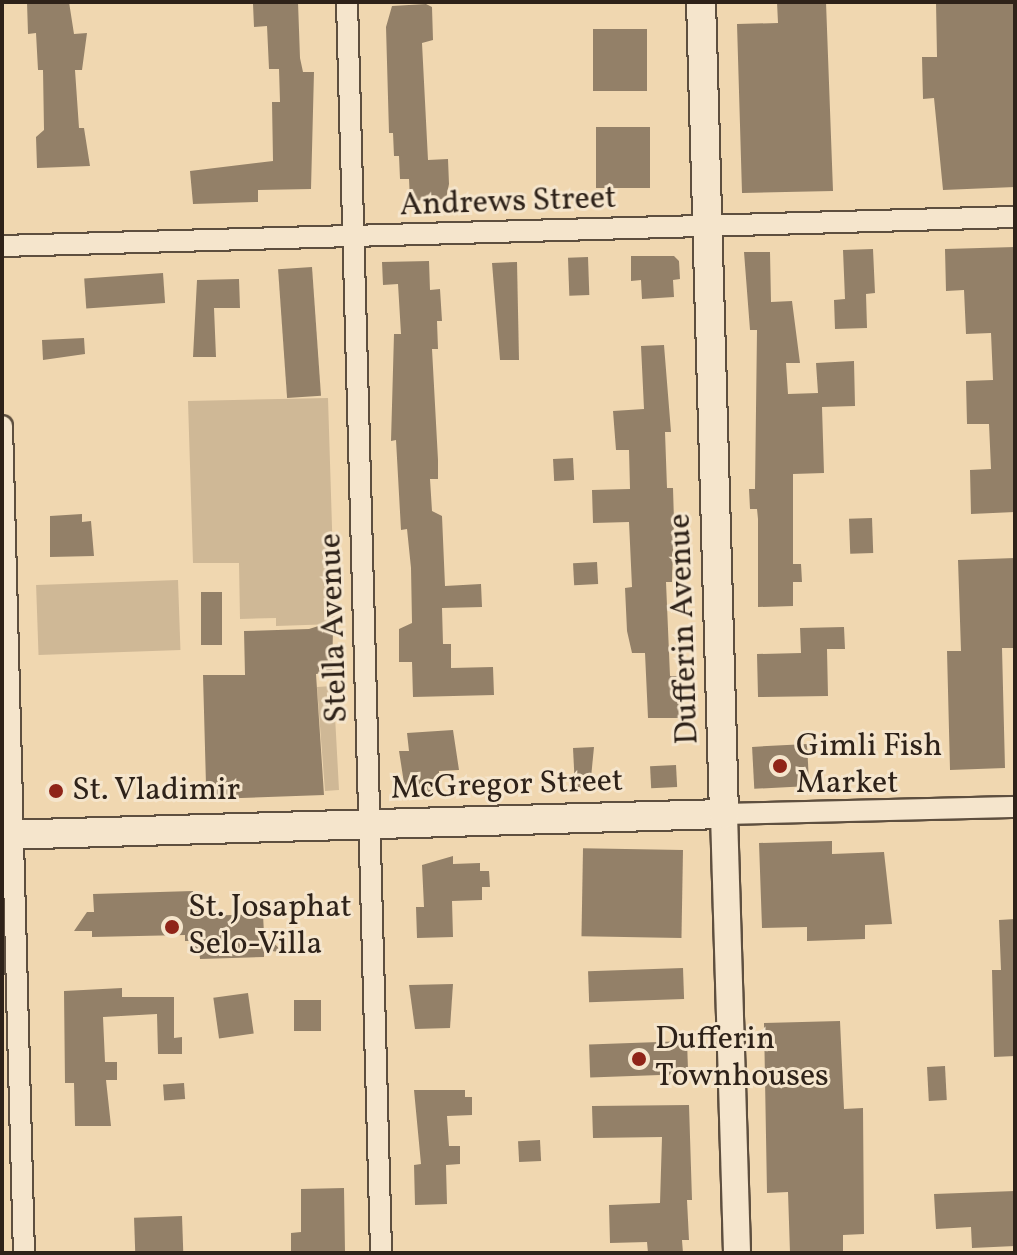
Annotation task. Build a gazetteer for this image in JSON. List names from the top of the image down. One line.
{"streets":{"main road":["Dufferin Avenue","McGregor Street"],"street":["Andrews Street","Stella Avenue"]},"crossings":[["Andrews Street","Stella Avenue"],["Andrews Street","Dufferin Avenue"],["Stella Avenue","McGregor Street"],["Dufferin Avenue","McGregor Street"]],"places":["Gimli Fish Market","St. Vladimir","St. Josaphat Selo-Villa","Dufferin Townhouses"]}
